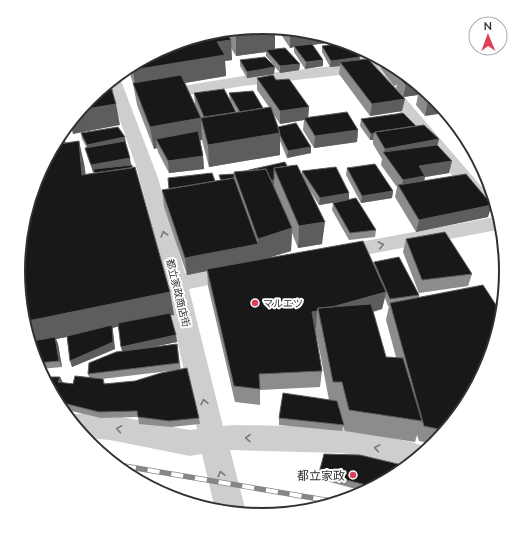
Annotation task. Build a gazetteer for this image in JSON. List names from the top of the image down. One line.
{"streets":{"street":["都立家政商店街"]},"one_way":["都立家政商店街"],"places":["マルエツ","都立家政"],"north":"top"}
